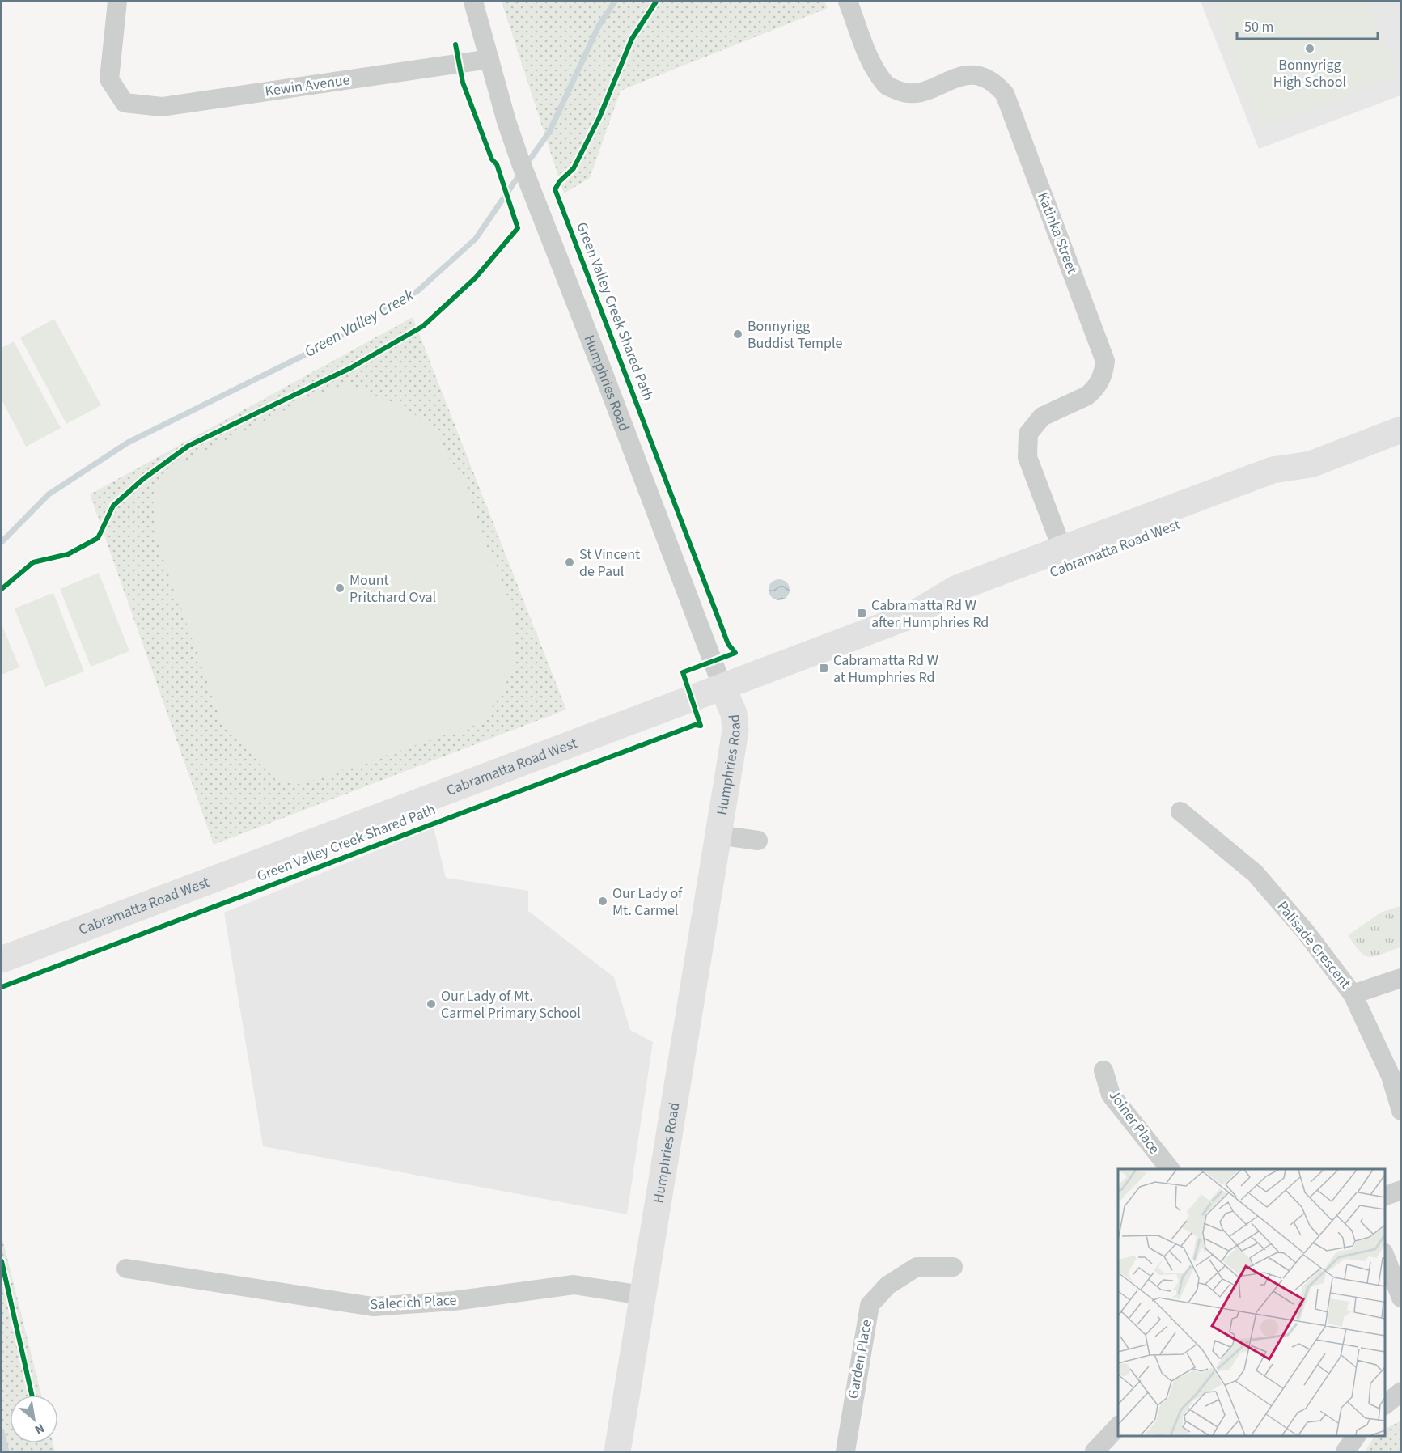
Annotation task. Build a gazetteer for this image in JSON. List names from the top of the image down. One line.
{"streets":{"main road":["Humphries Road","Cabramatta Road West"],"street":["Kewin Avenue","Katinka Street","Palisade Crescent","Joiner Place","Salecich Place","Garden Place"],"cycle path":["Green Valley Creek Shared Path"]},"crossings":[["Kewin Avenue","Humphries Road"],["Katinka Street","Cabramatta Road West"],["Humphries Road","Cabramatta Road West"],["Humphries Road","Salecich Place"]],"water":["Green Valley Creek"],"places":{"other":["Bonnyrigg High School","Bonnyrigg Buddist Temple","St Vincent de Paul","Mount Pritchard Oval","Our Lady of Mt. Carmel","Our Lady of Mt. Carmel Primary School"],"transit":["Cabramatta Rd W after Humphries Rd","Cabramatta Rd W at Humphries Rd"]},"scale_bar":"50 m","north":"bottom right"}
